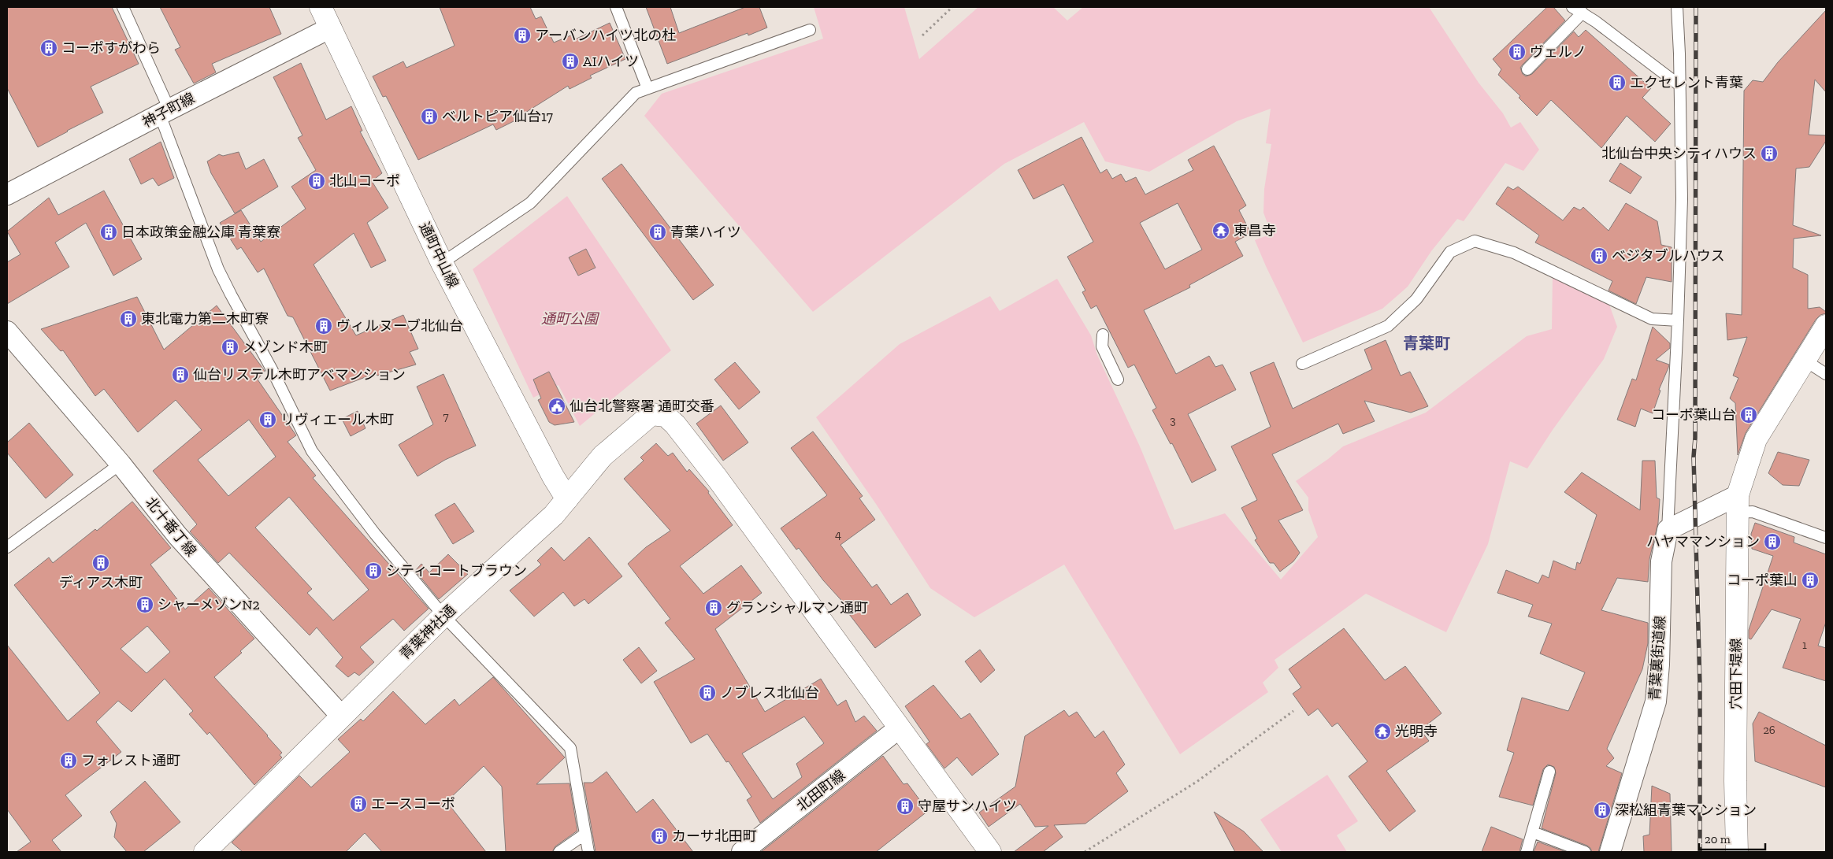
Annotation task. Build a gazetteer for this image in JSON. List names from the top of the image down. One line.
{"streets":{"street":["神子町線","通町中山線","北十番丁線","青葉神社通","青葉裏街道線","穴田下堤線","北田町線"]},"crossings":[["神子町線","通町中山線"],["通町中山線","青葉神社通"],["北十番丁線","青葉神社通"],["青葉神社通","北田町線"]],"districts":["青葉町"],"parks":["通町公園"],"places":{"building":["アーバンハイツ北の杜","コーポすがわら","ヴェルノ","AIハイツ","エクセレント青葉","ベルトピア仙台17","北仙台中央シティハウス","北山コーポ","日本政策金融公庫 青葉寮","青葉ハイツ","ベジタブルハウス","東北電力第二木町寮","ヴィルヌーブ北仙台","メゾンド木町","仙台リステル木町アベマンション","コーポ葉山台","リヴィエール木町","ハヤママンション","ディアス木町","シティコートブラウン","コーポ葉山","シャーメゾンN2","グランシャルマン通町","ノブレス北仙台","フォレスト通町","エースコーポ","守屋サンハイツ","深松組青葉マンション","カーサ北田町"],"temple":["東昌寺","光明寺"],"public building":["仙台北警察署 通町交番"]},"house_numbers":["7","3","4","1","26"],"scale_bar":"20 m"}
